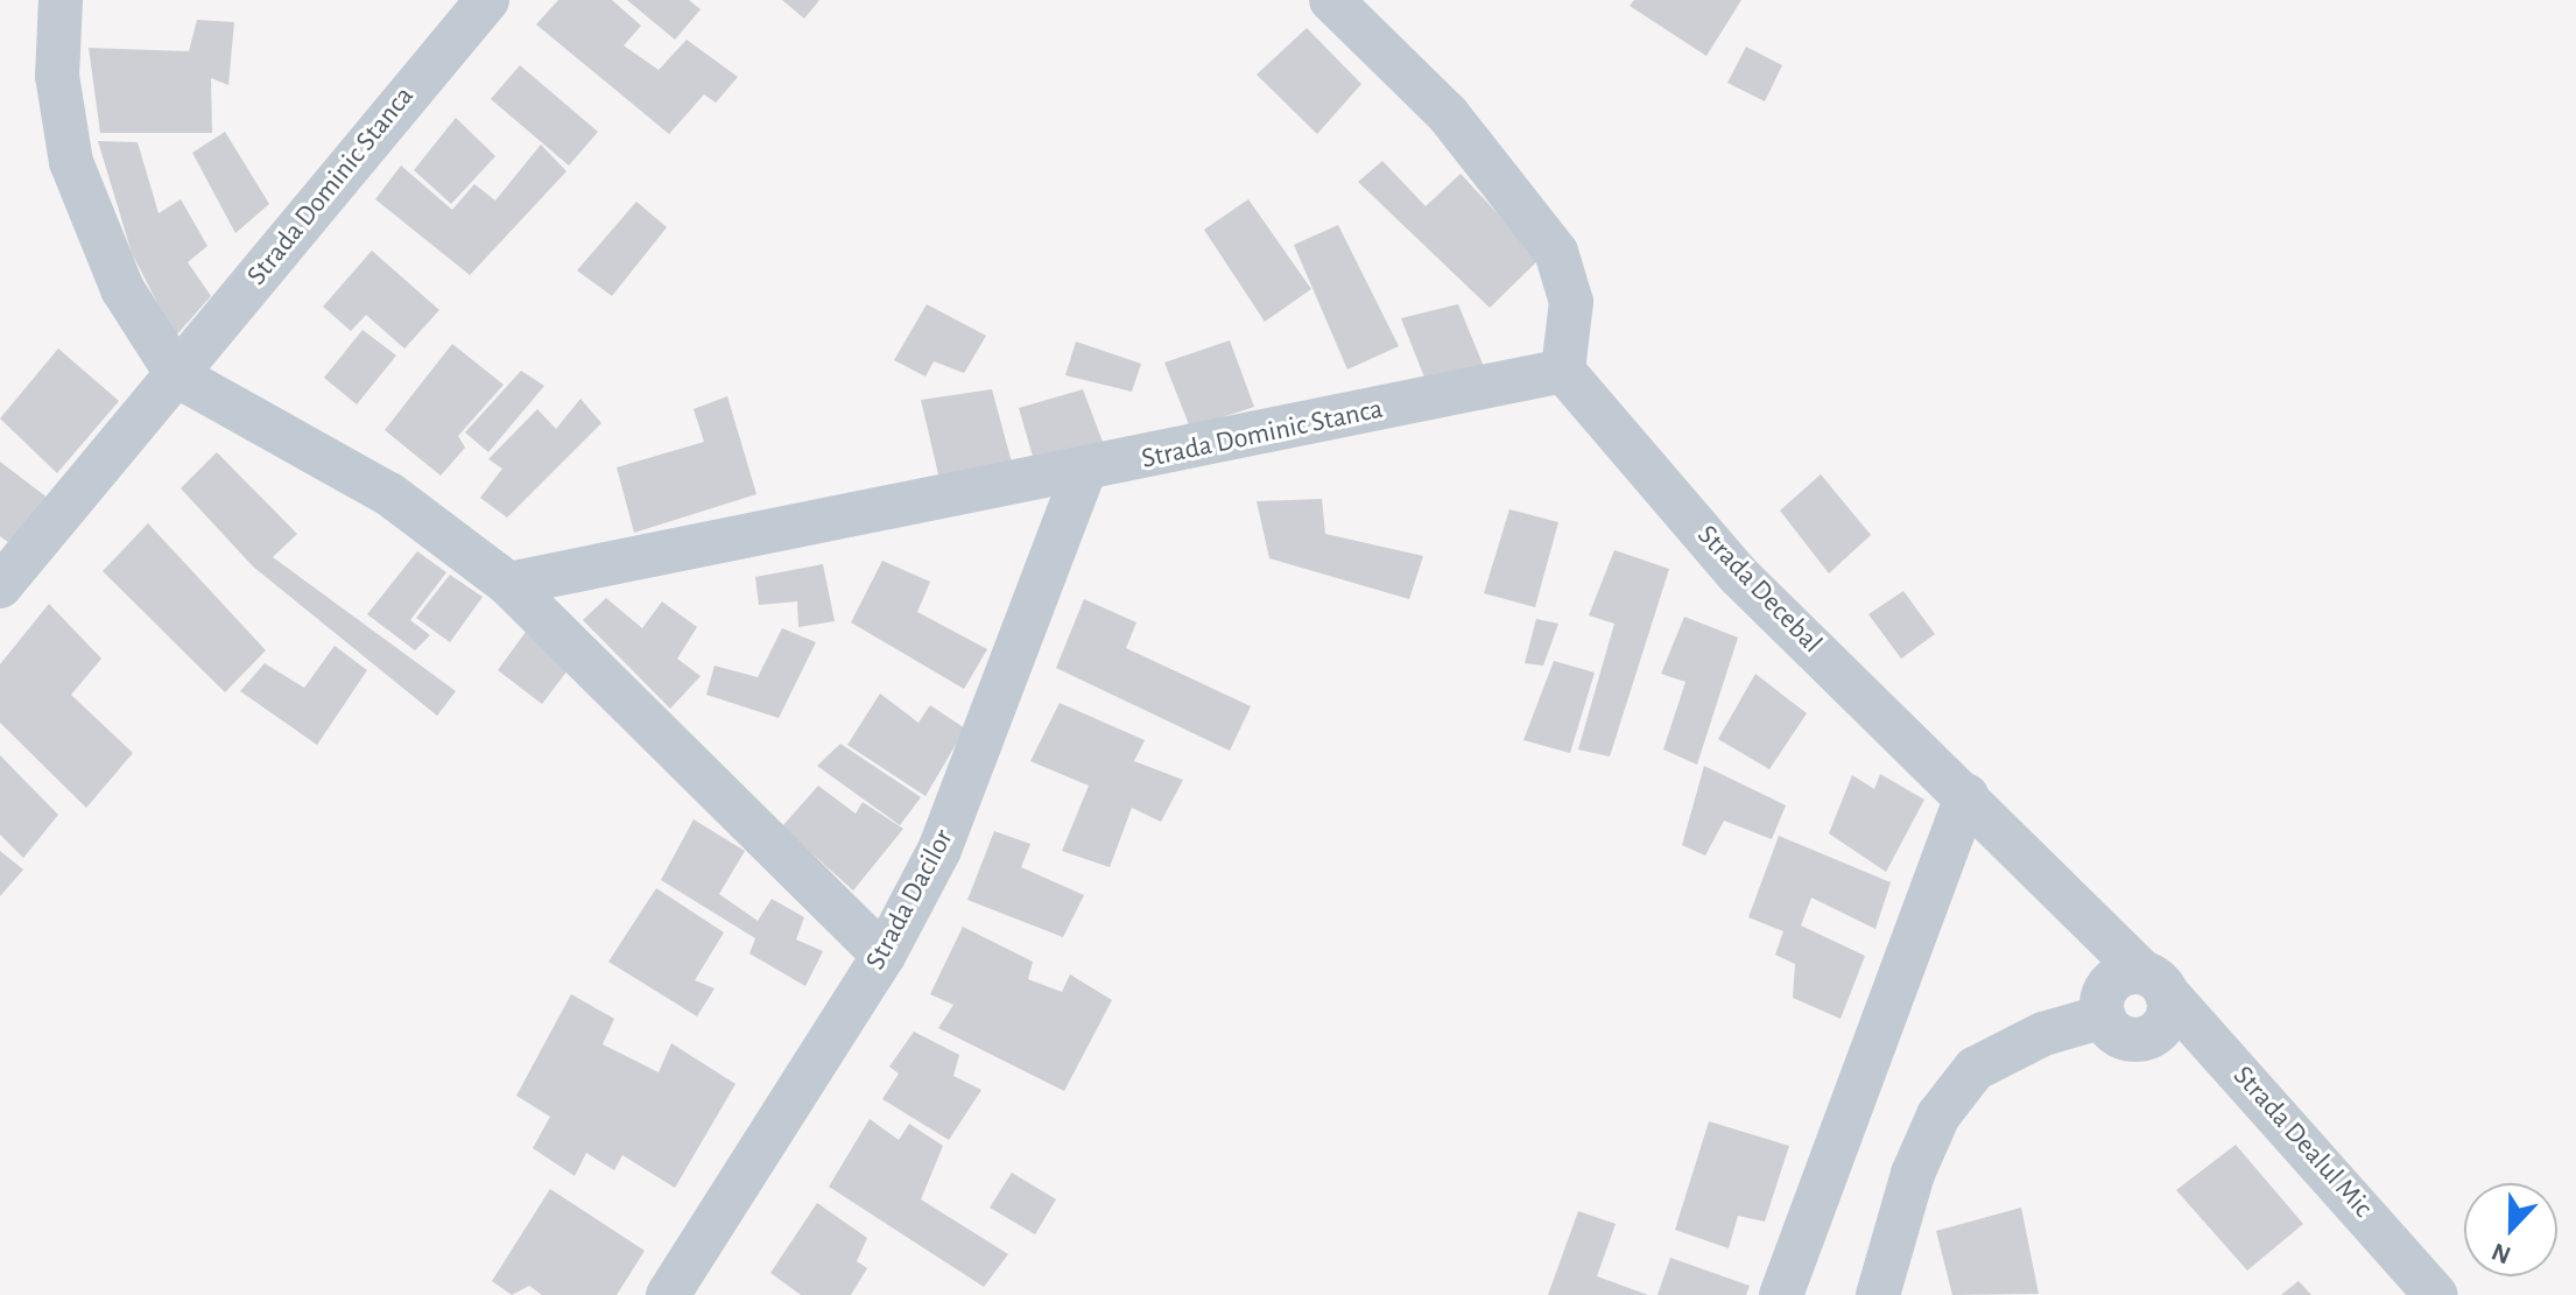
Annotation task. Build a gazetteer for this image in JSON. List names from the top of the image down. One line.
{"streets":{"street":["Strada Dominic Stanca","Strada Decebal","Strada Dacilor","Strada Dealul Mic"]},"crossings":[["Strada Dominic Stanca","Strada Decebal"],["Strada Dominic Stanca","Strada Dacilor"],["Strada Decebal","Strada Dealul Mic"]],"north":"bottom"}
